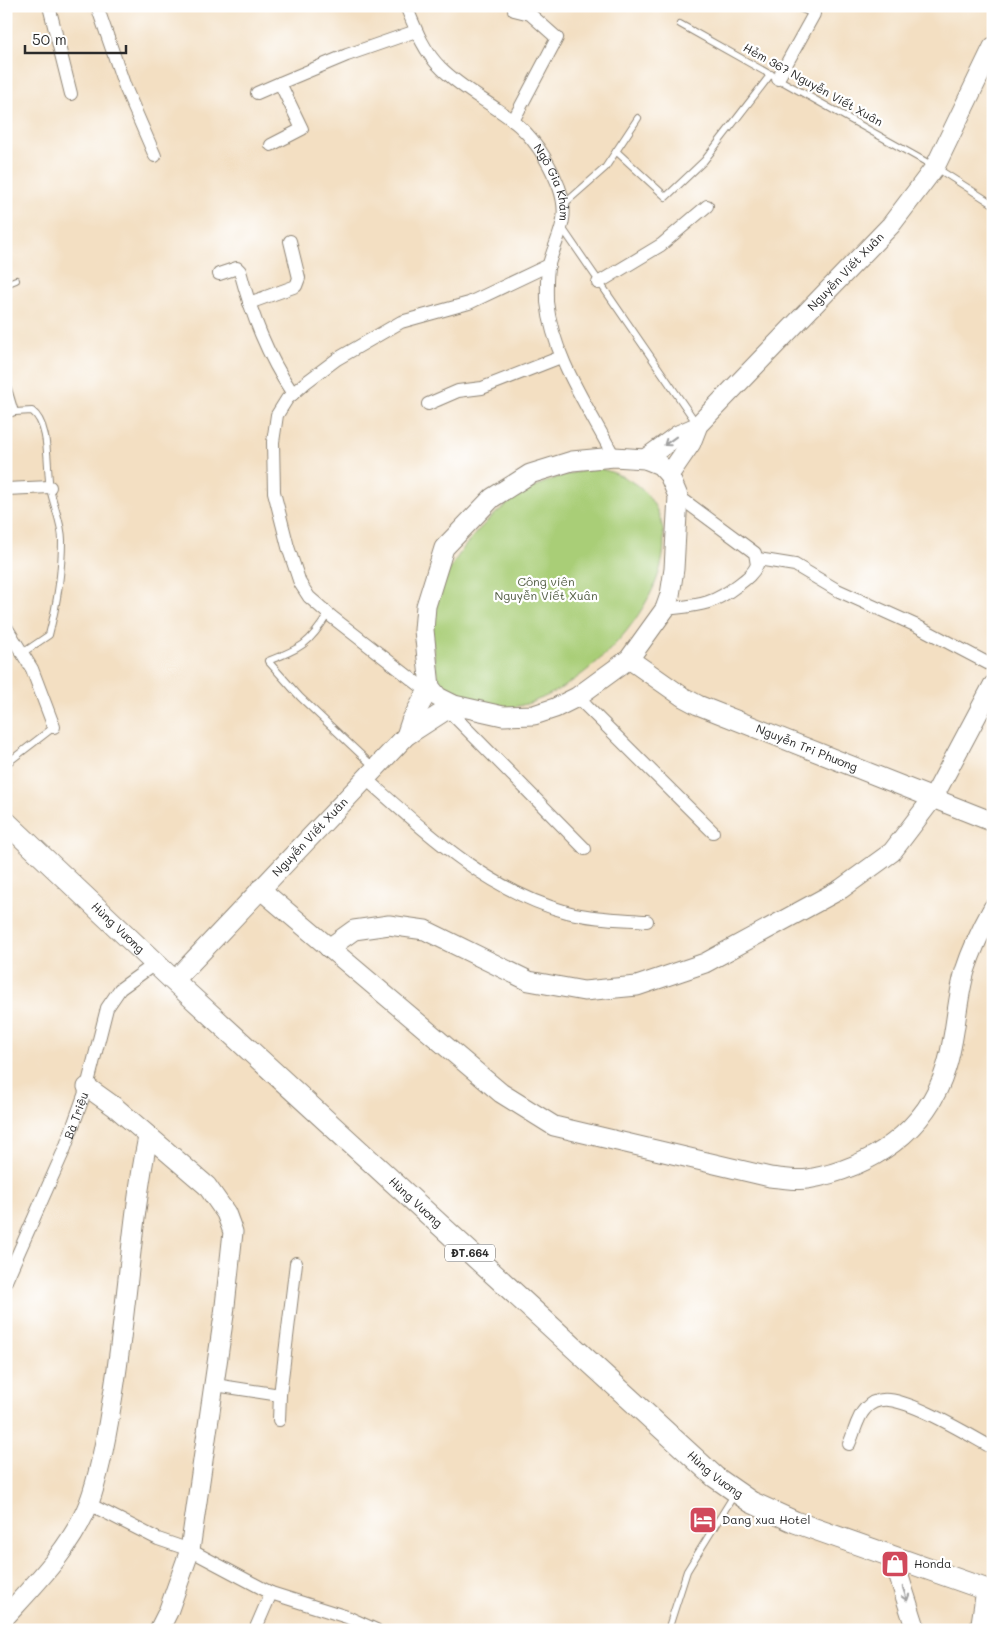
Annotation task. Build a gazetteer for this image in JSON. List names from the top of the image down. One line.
{"streets":{"main road":["Hùng Vương","ĐT.664"],"street":["Ngô Gia Khảm","Nguyễn Viết Xuân","Nguyễn Tri Phương","Bà Triệu"],"lane":["Hẻm 367 Nguyễn Viết Xuân"]},"crossings":[["Hẻm 367 Nguyễn Viết Xuân","Nguyễn Viết Xuân"],["Nguyễn Viết Xuân","Hùng Vương"],["Hùng Vương","Bà Triệu"]],"parks":["Công viên Nguyễn Viết Xuân"],"places":{"hotel":["Dang xua Hotel"],"shop":["Honda"]},"scale_bar":"50 m"}
